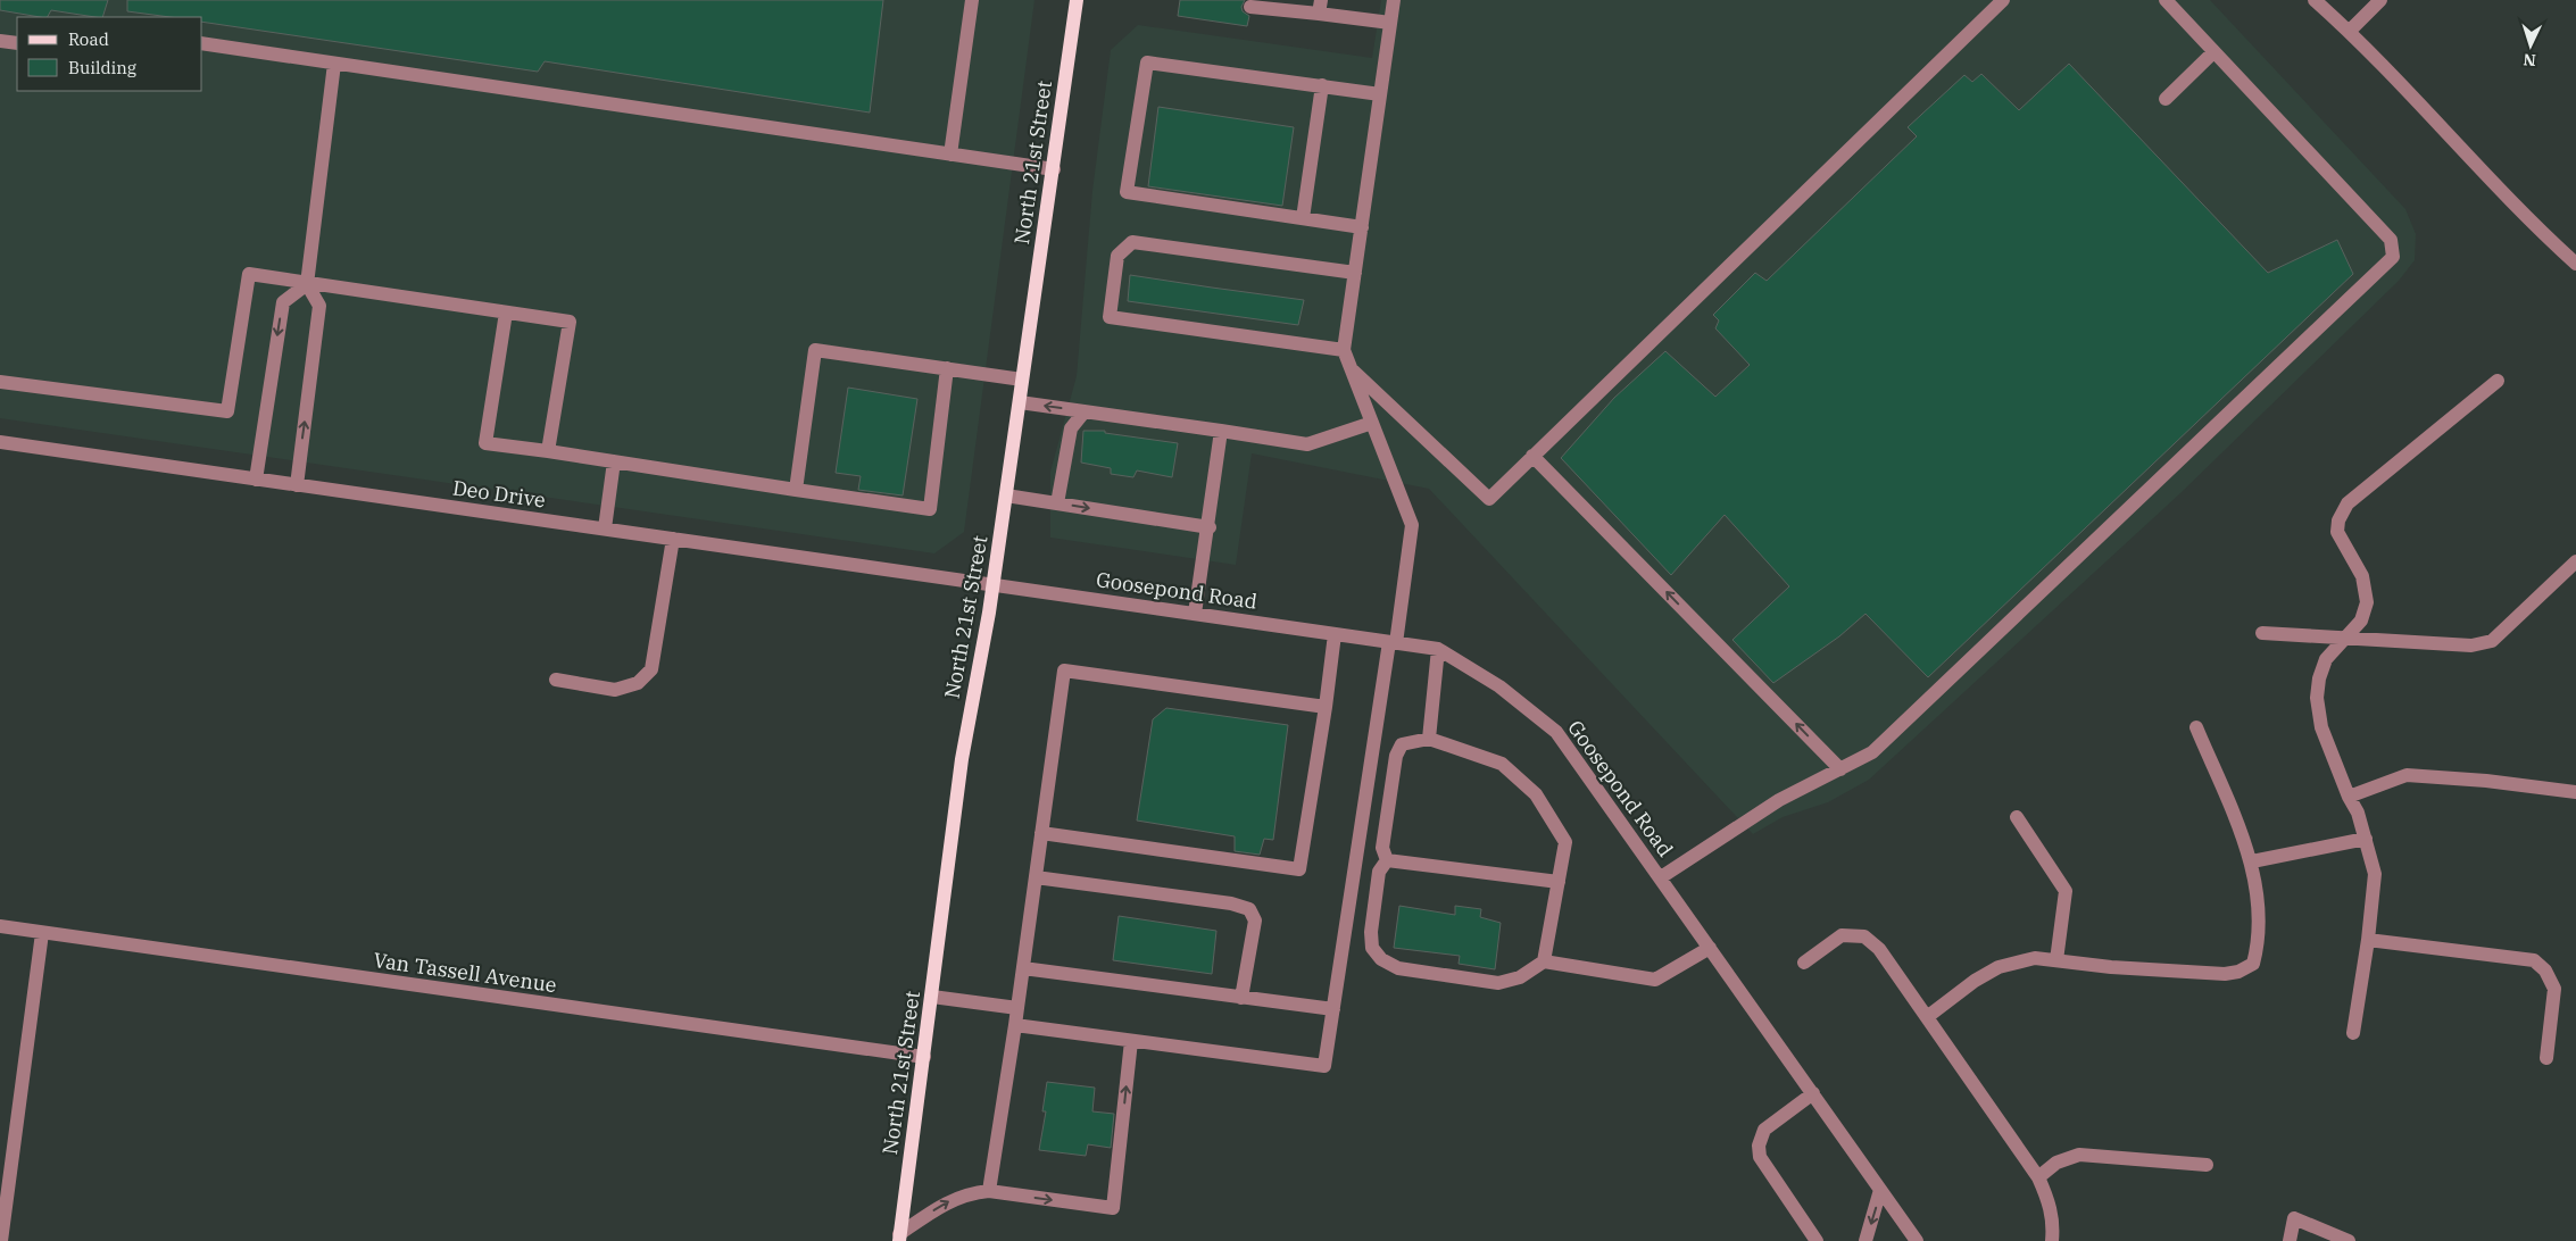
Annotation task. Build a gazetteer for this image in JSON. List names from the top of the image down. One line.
{"streets":{"main road":["North 21st Street"],"street":["Deo Drive","Goosepond Road","Van Tassell Avenue"]},"crossings":[["North 21st Street","Deo Drive"],["North 21st Street","Goosepond Road"],["North 21st Street","Van Tassell Avenue"],["Deo Drive","Goosepond Road"]],"legend":["Road","Building"],"north":"bottom"}
